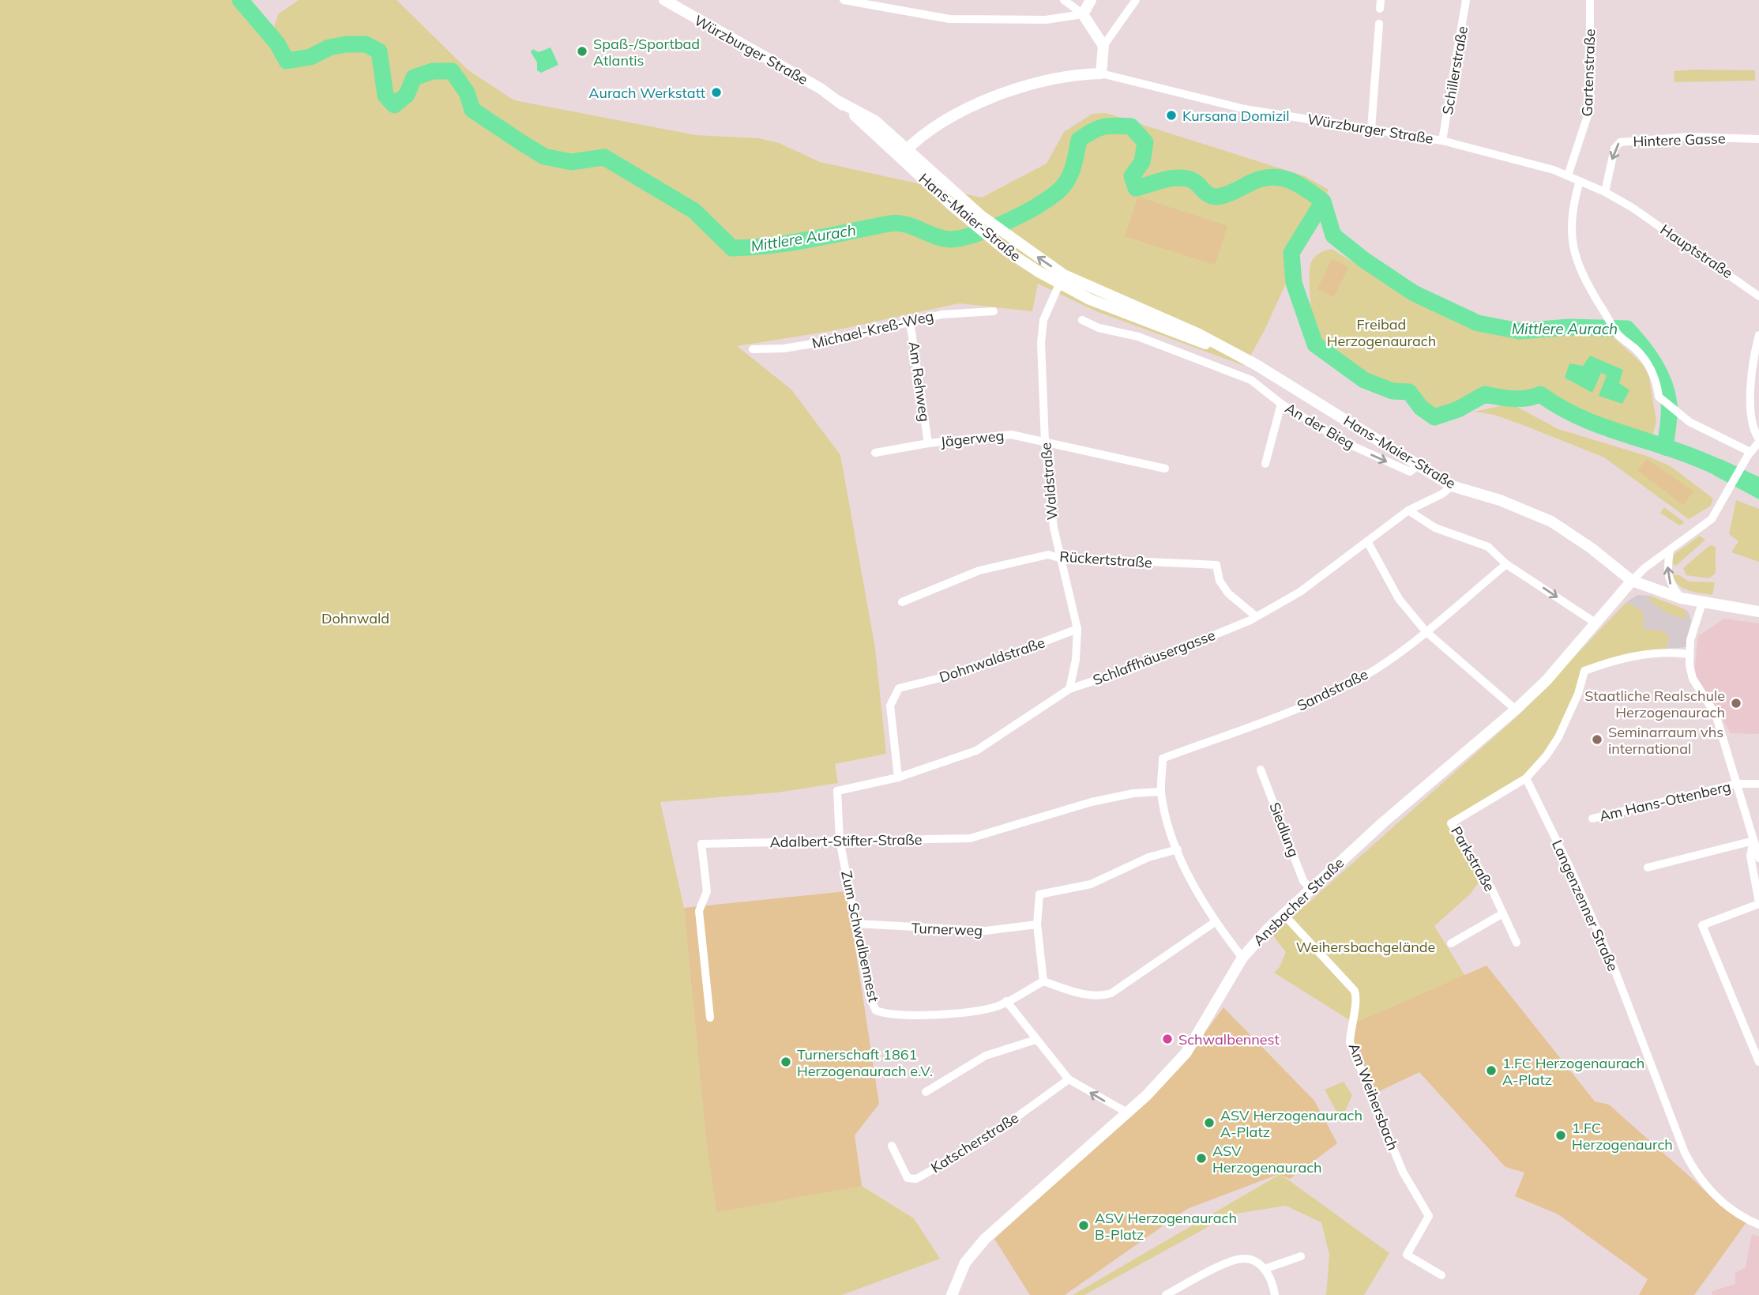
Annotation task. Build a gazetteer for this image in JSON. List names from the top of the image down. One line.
{"streets":{"street":["Würzburger Straße","Schillerstraße","Gartenstraße","Hintere Gasse","Hans-Maier-Straße","Hauptstraße","Michael-Kreß-Weg","Am Rehweg","An der Bieg","Jägerweg","Waldstraße","Rückertstraße","Schlaffhäusergasse","Dohnwaldstraße","Sandstraße","Am Hans-Ottenberg","Siedlung","Adalbert-Stifter-Straße","Parkstraße","Ansbacher Straße","Langenzenner Straße","Turnerweg","Zum Schwalbennest","Am Weihersbach","Katscherstraße"]},"crossings":[["Würzburger Straße","Schillerstraße"],["Würzburger Straße","Gartenstraße"],["Würzburger Straße","Hintere Gasse"],["Würzburger Straße","Hans-Maier-Straße"],["Würzburger Straße","Hauptstraße"],["Hans-Maier-Straße","An der Bieg"],["Hans-Maier-Straße","Waldstraße"],["Hans-Maier-Straße","Schlaffhäusergasse"],["Hans-Maier-Straße","Ansbacher Straße"],["Michael-Kreß-Weg","Am Rehweg"],["Am Rehweg","Jägerweg"],["Jägerweg","Waldstraße"],["Waldstraße","Rückertstraße"],["Waldstraße","Schlaffhäusergasse"],["Waldstraße","Dohnwaldstraße"],["Rückertstraße","Schlaffhäusergasse"],["Schlaffhäusergasse","Dohnwaldstraße"],["Schlaffhäusergasse","Zum Schwalbennest"],["Sandstraße","Adalbert-Stifter-Straße"],["Siedlung","Ansbacher Straße"],["Adalbert-Stifter-Straße","Zum Schwalbennest"],["Parkstraße","Langenzenner Straße"],["Ansbacher Straße","Am Weihersbach"],["Turnerweg","Zum Schwalbennest"]],"one_way":["Hintere Gasse"],"water":["Mittlere Aurach"],"parks":["Freibad Herzogenaurach","Dohnwald","Weihersbachgelände"],"places":["Spaß-/Sportbad Atlantis","Aurach Werkstatt","Kursana Domizil","Staatliche Realschule Herzogenaurach","Seminarraum vhs international","Schwalbennest","Turnerschaft 1861 Herzogenaurach e.V.","1.FC Herzogenaurach A-Platz","ASV Herzogenaurach A-Platz","1.FC Herzogenaurch","ASV Herzogenaurach","ASV Herzogenaurach B-Platz"]}
